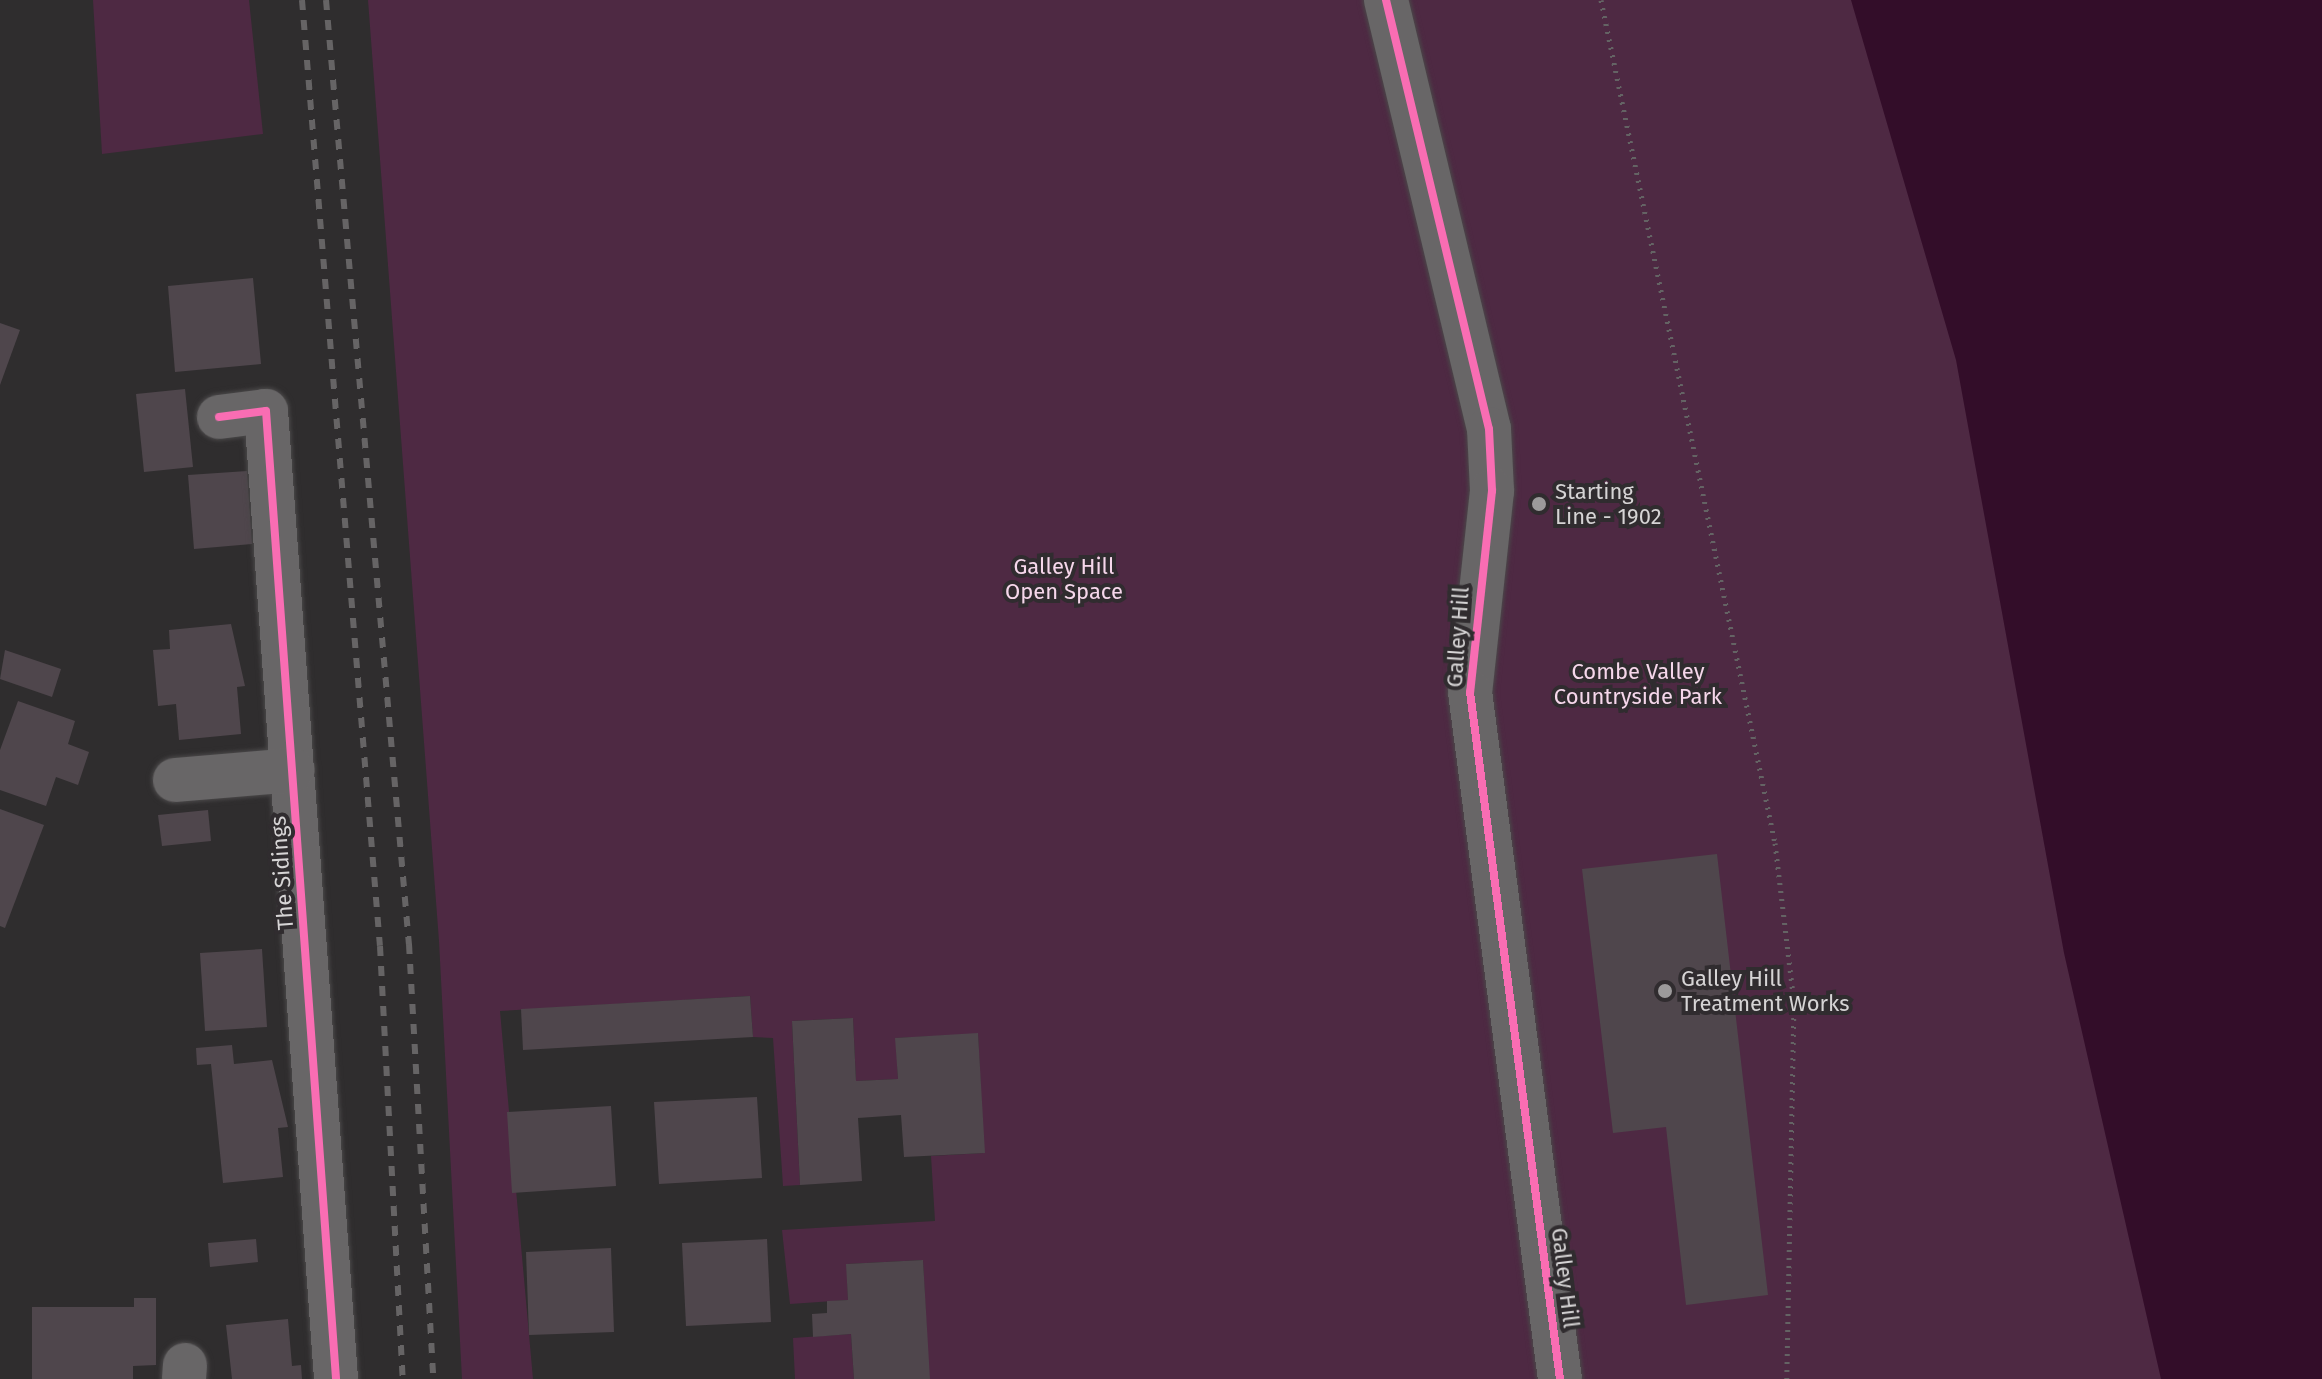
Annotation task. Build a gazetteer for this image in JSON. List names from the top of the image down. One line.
{"streets":{"street":["Galley Hill","The Sidings"]},"parks":["Galley Hill Open Space","Combe Valley Countryside Park"],"places":["Starting Line - 1902","Galley Hill Treatment Works"]}
